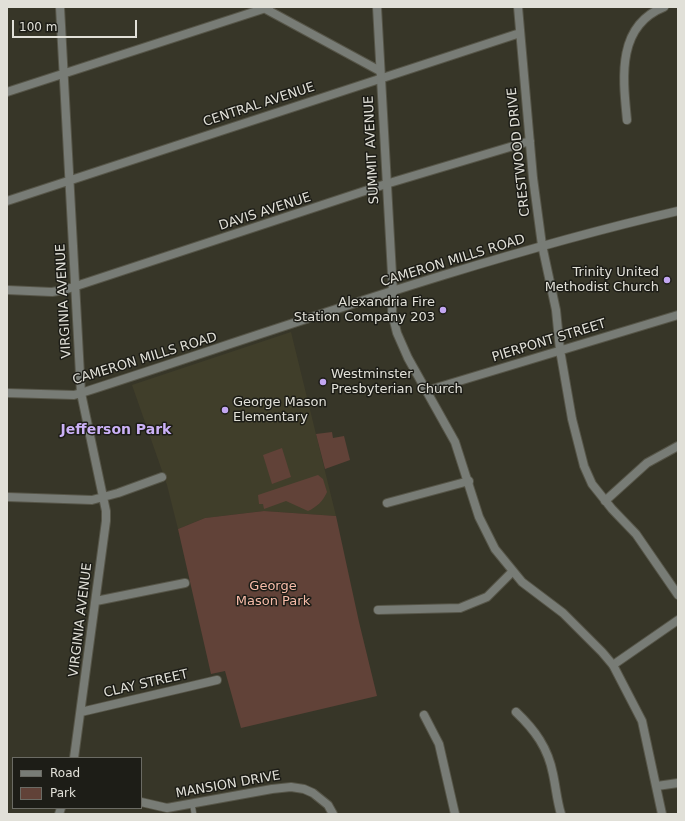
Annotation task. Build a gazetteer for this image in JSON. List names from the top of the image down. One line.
{"streets":{"street":["CENTRAL AVENUE","SUMMIT AVENUE","CRESTWOOD DRIVE","DAVIS AVENUE","CAMERON MILLS ROAD","VIRGINIA AVENUE","PIERPONT STREET","CLAY STREET","MANSION DRIVE"]},"crossings":[["CENTRAL AVENUE","SUMMIT AVENUE"],["CENTRAL AVENUE","CRESTWOOD DRIVE"],["CENTRAL AVENUE","VIRGINIA AVENUE"],["SUMMIT AVENUE","DAVIS AVENUE"],["SUMMIT AVENUE","CAMERON MILLS ROAD"],["SUMMIT AVENUE","PIERPONT STREET"],["CRESTWOOD DRIVE","DAVIS AVENUE"],["CRESTWOOD DRIVE","CAMERON MILLS ROAD"],["CRESTWOOD DRIVE","PIERPONT STREET"],["DAVIS AVENUE","VIRGINIA AVENUE"],["CAMERON MILLS ROAD","VIRGINIA AVENUE"],["VIRGINIA AVENUE","CLAY STREET"]],"districts":["Jefferson Park"],"parks":["George Mason Park"],"places":["Trinity United Methodist Church","Alexandria Fire Station Company 203","Westminster Presbyterian Church","George Mason Elementary"],"legend":["Road","Park"],"scale_bar":"100 m"}
